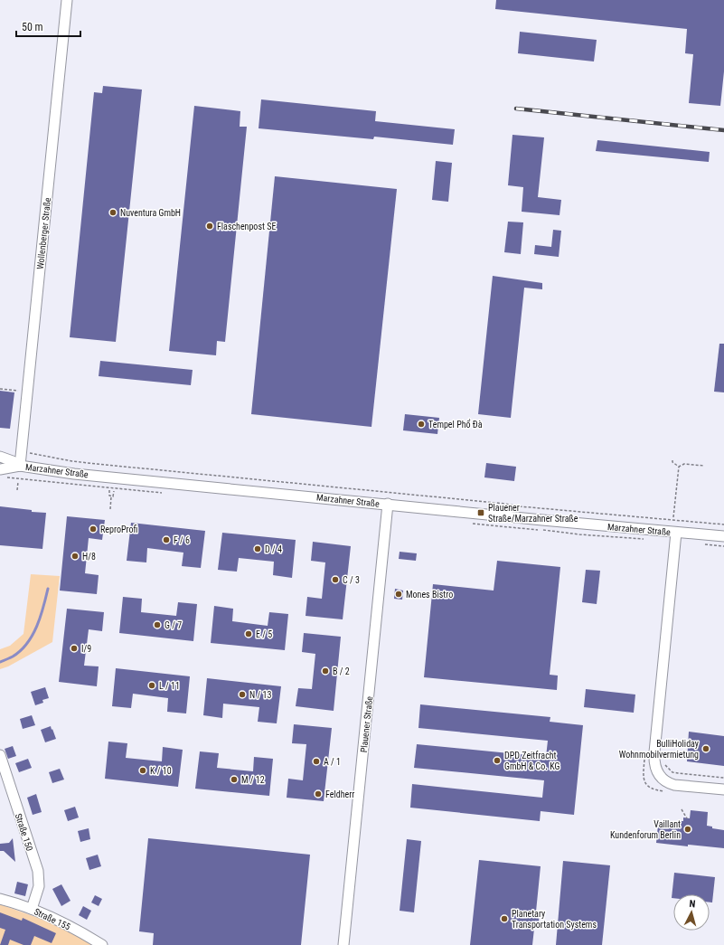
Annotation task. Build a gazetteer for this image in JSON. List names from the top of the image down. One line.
{"streets":{"street":["Wollenberger Straße","Marzahner Straße","Plauener Straße","Straße 150","Straße 155"]},"crossings":[["Wollenberger Straße","Marzahner Straße"],["Marzahner Straße","Plauener Straße"],["Straße 150","Straße 155"]],"places":{"other":["Nuventura GmbH","Flaschenpost SE","Tempel Phổ Đà","ReproProfi","F / 6","D / 4","H/8","C / 3","Mones Bistro","G / 7","E / 5","I/9","B / 2","L / 11","N / 13","BulliHoliday Wohnmobilvermietung","DPD Zeitfracht GmbH & Co. KG","A / 1","K / 10","M / 12","Feldherr","Vaillant Kundenforum Berlin","Planetary Transportation Systems"],"transit":["Plauener Straße/Marzahner Straße"]},"scale_bar":"50 m","north":"top"}
